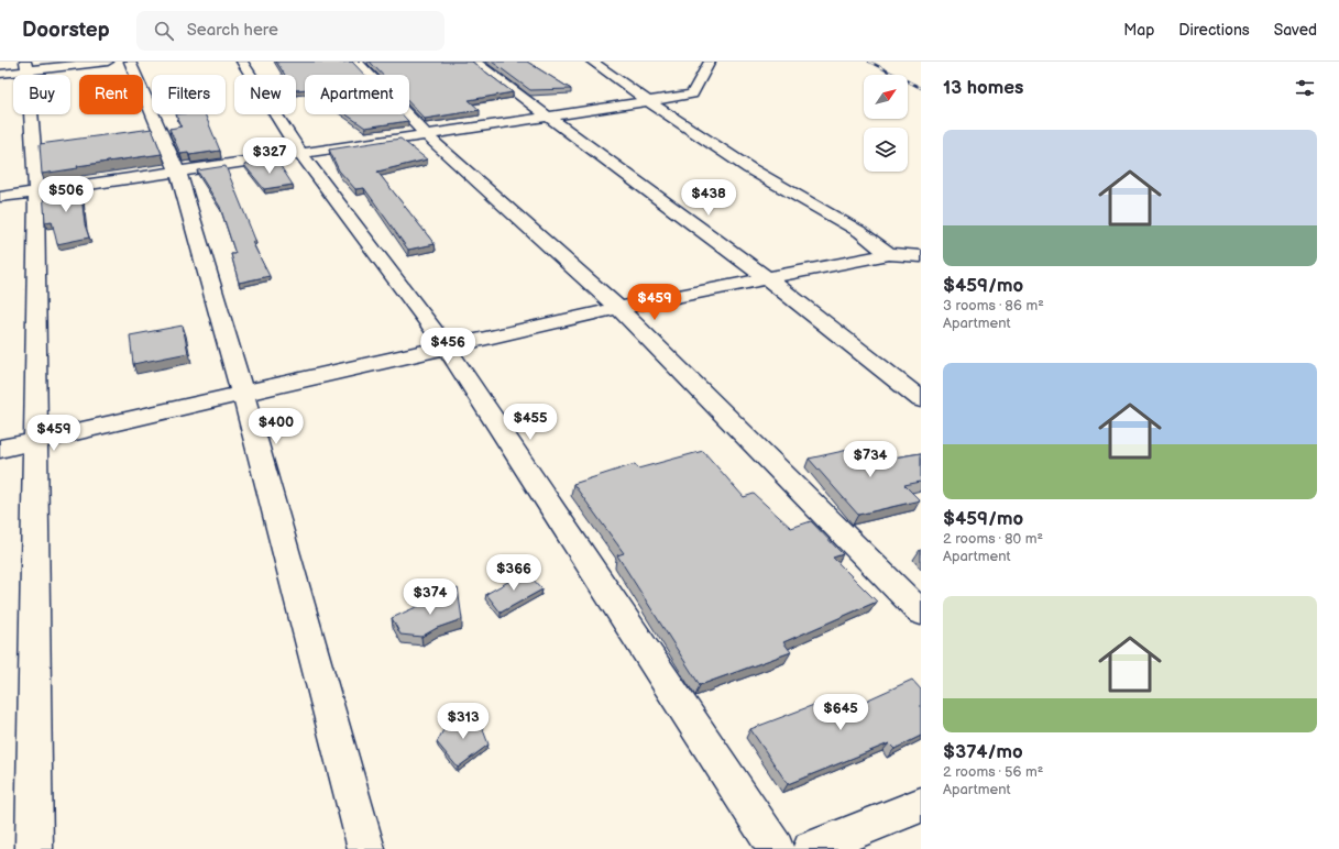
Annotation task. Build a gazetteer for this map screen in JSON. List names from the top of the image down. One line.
{"north":"top right","page":{"header":"Doorstep","search":"Search here","nav":["Map","Directions","Saved"],"heading":"13 homes","chip":["Buy","Rent","Filters","New","Apartment"],"list":[{"name":"$459/mo","note":"3 rooms · 86 m² · Apartment"},{"name":"$459/mo","note":"2 rooms · 80 m² · Apartment"},{"name":"$374/mo","note":"2 rooms · 56 m² · Apartment"}],"price":["$327","$506","$438","$459","$456","$455","$400","$459","$734","$366","$374","$645","$313"]}}
